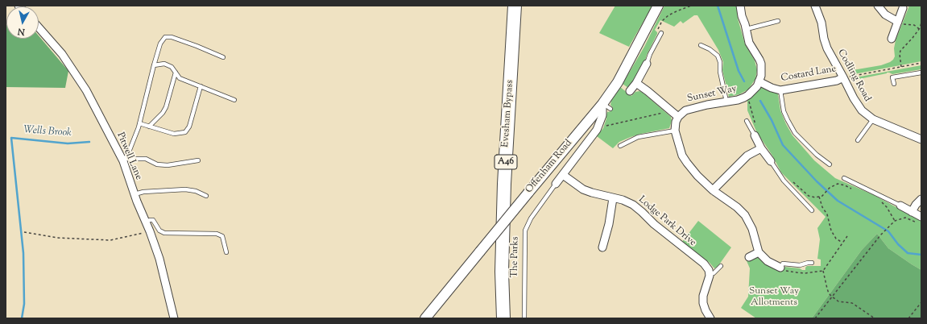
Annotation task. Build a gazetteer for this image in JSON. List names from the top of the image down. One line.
{"streets":{"highway":["Evesham Bypass","A46"],"main road":["Offenham Road"],"street":["Costard Lane","Codling Road","Sunset Way","Pitwell Lane","Lodge Park Drive","The Parks"]},"crossings":[["Costard Lane","Codling Road"],["Costard Lane","Sunset Way"],["Offenham Road","The Parks"],["Lodge Park Drive","The Parks"]],"water":["Wells Brook"],"parks":["Sunset Way Allotments"],"north":"bottom"}
